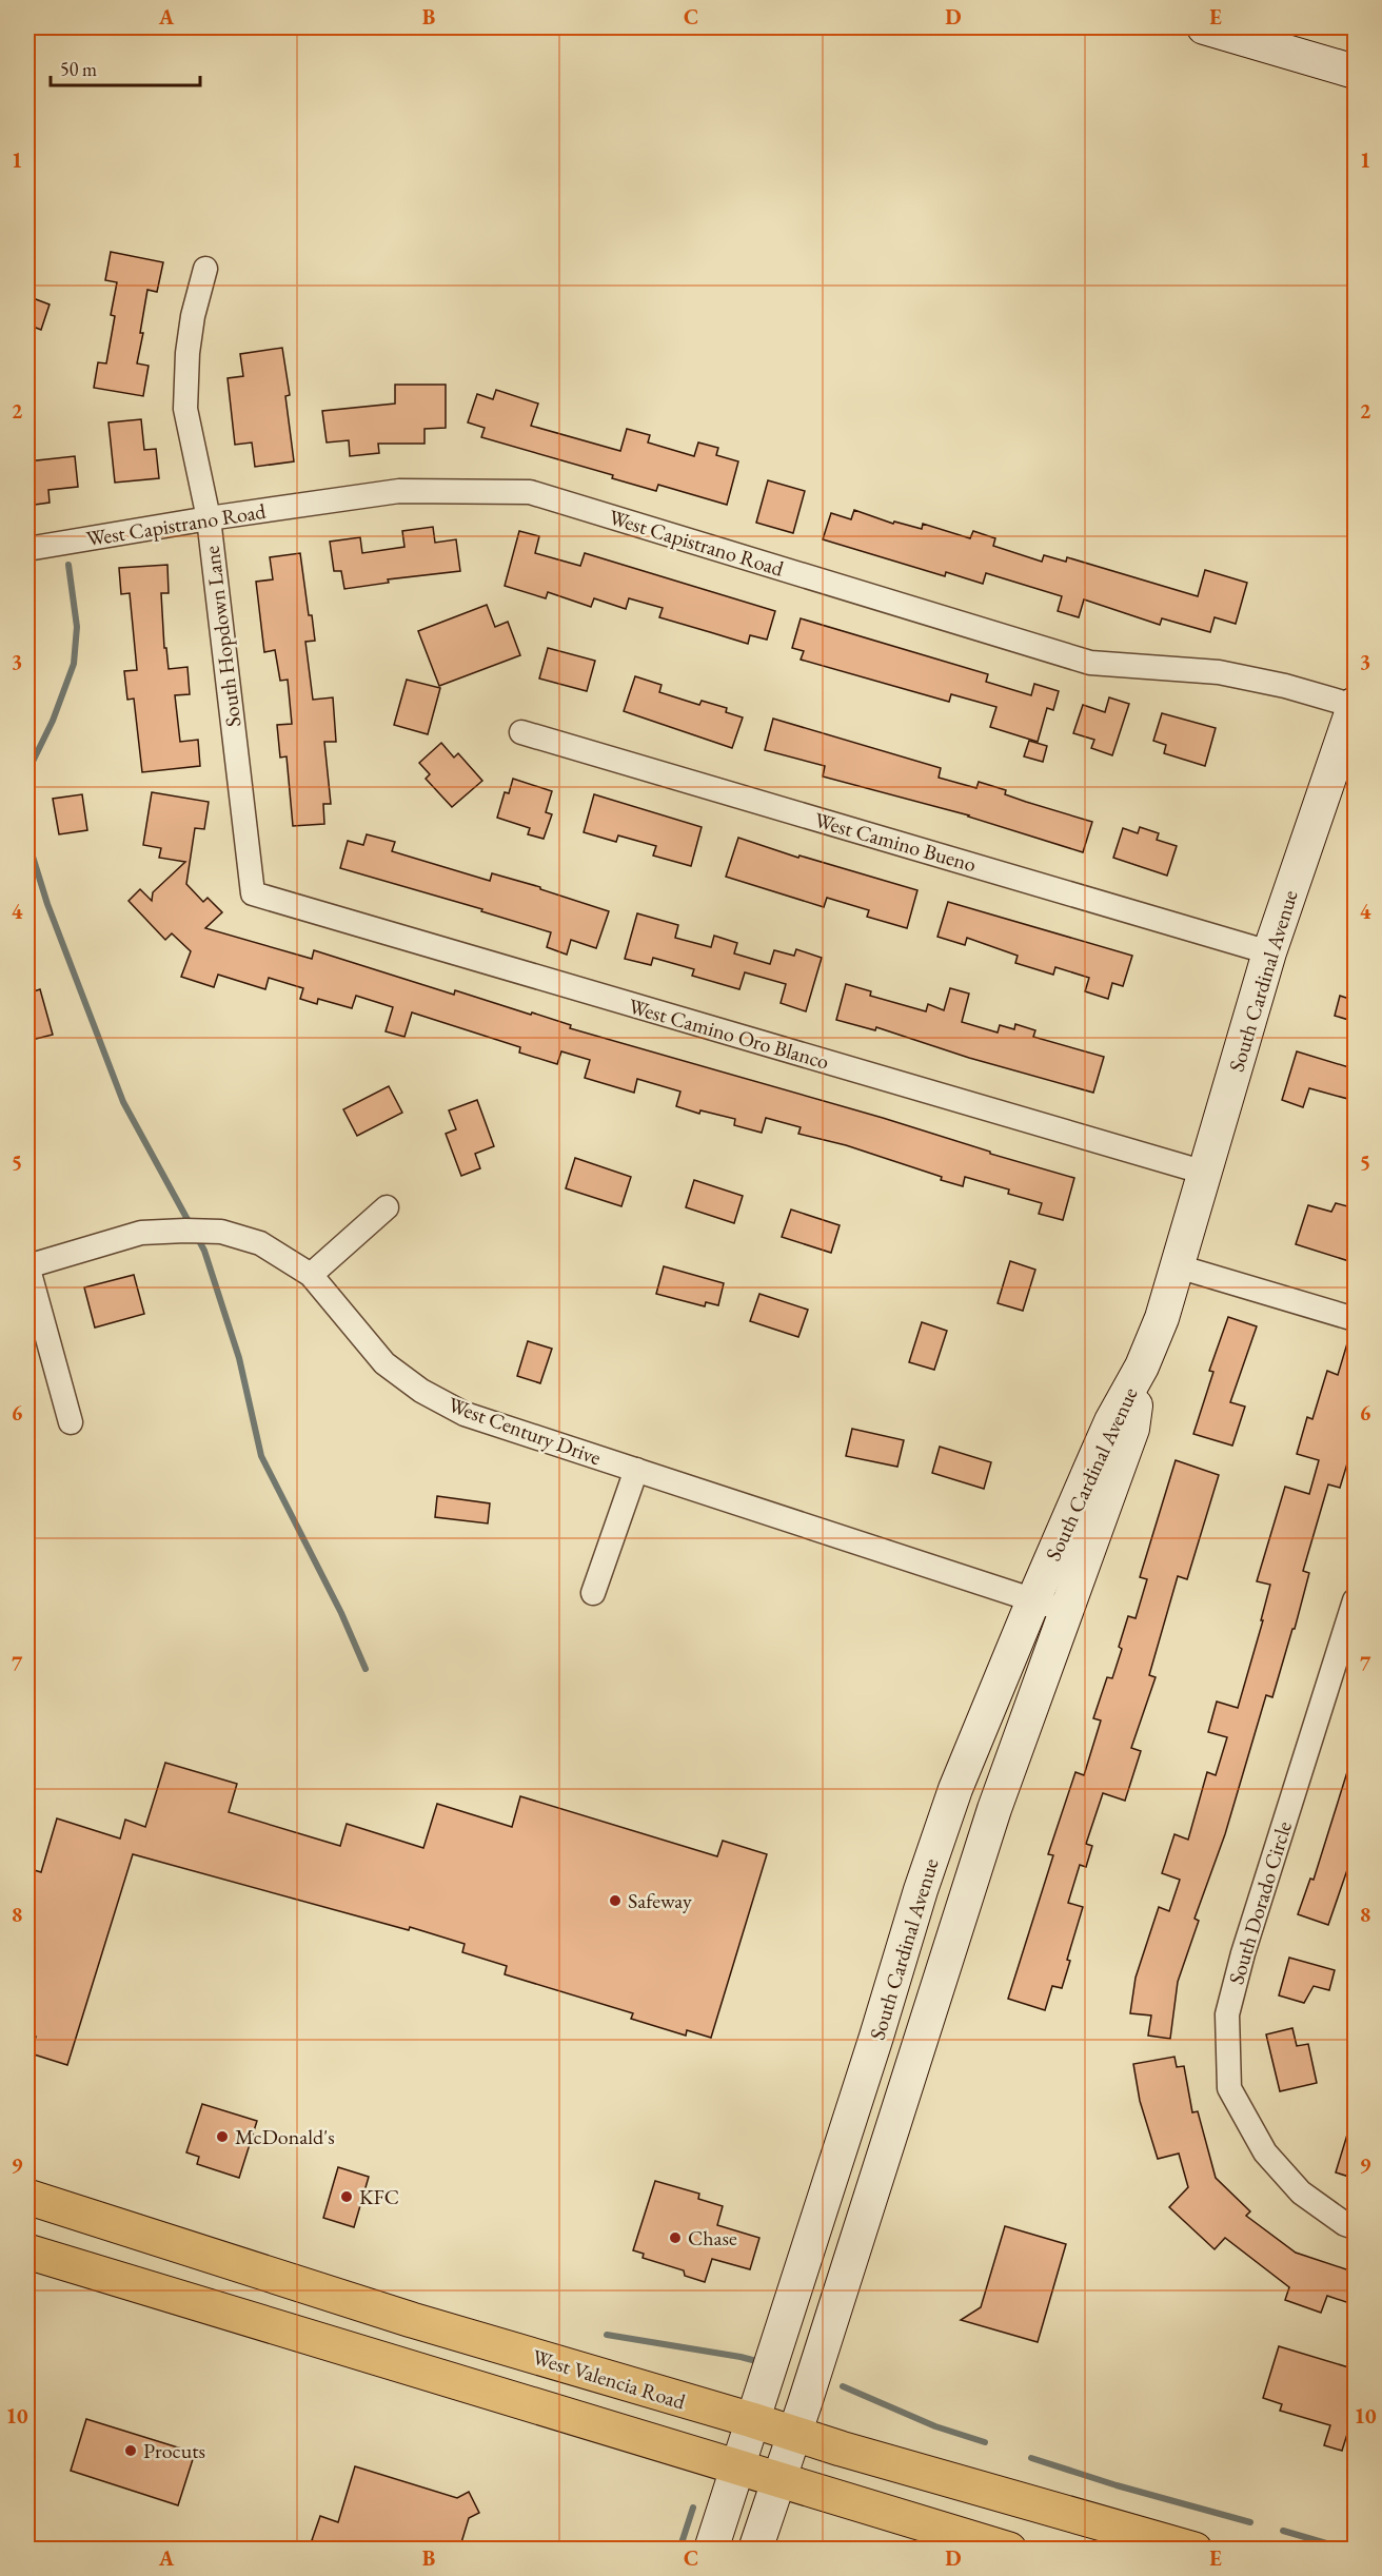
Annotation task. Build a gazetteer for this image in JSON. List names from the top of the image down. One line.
{"streets":{"main road":["South Cardinal Avenue","West Valencia Road"],"street":["West Capistrano Road","South Hopdown Lane","West Camino Bueno","West Camino Oro Blanco","West Century Drive","South Dorado Circle"]},"crossings":[["West Capistrano Road","South Hopdown Lane"],["West Capistrano Road","South Cardinal Avenue"],["South Hopdown Lane","West Camino Oro Blanco"],["West Camino Bueno","South Cardinal Avenue"],["South Cardinal Avenue","West Camino Oro Blanco"],["South Cardinal Avenue","West Century Drive"],["South Cardinal Avenue","West Valencia Road"]],"places":["Safeway","McDonald's","KFC","Chase","Procuts"],"scale_bar":"50 m","grid":{"columns":["A","B","C","D","E"],"rows":["1","2","3","4","5","6","7","8","9","10"]}}
